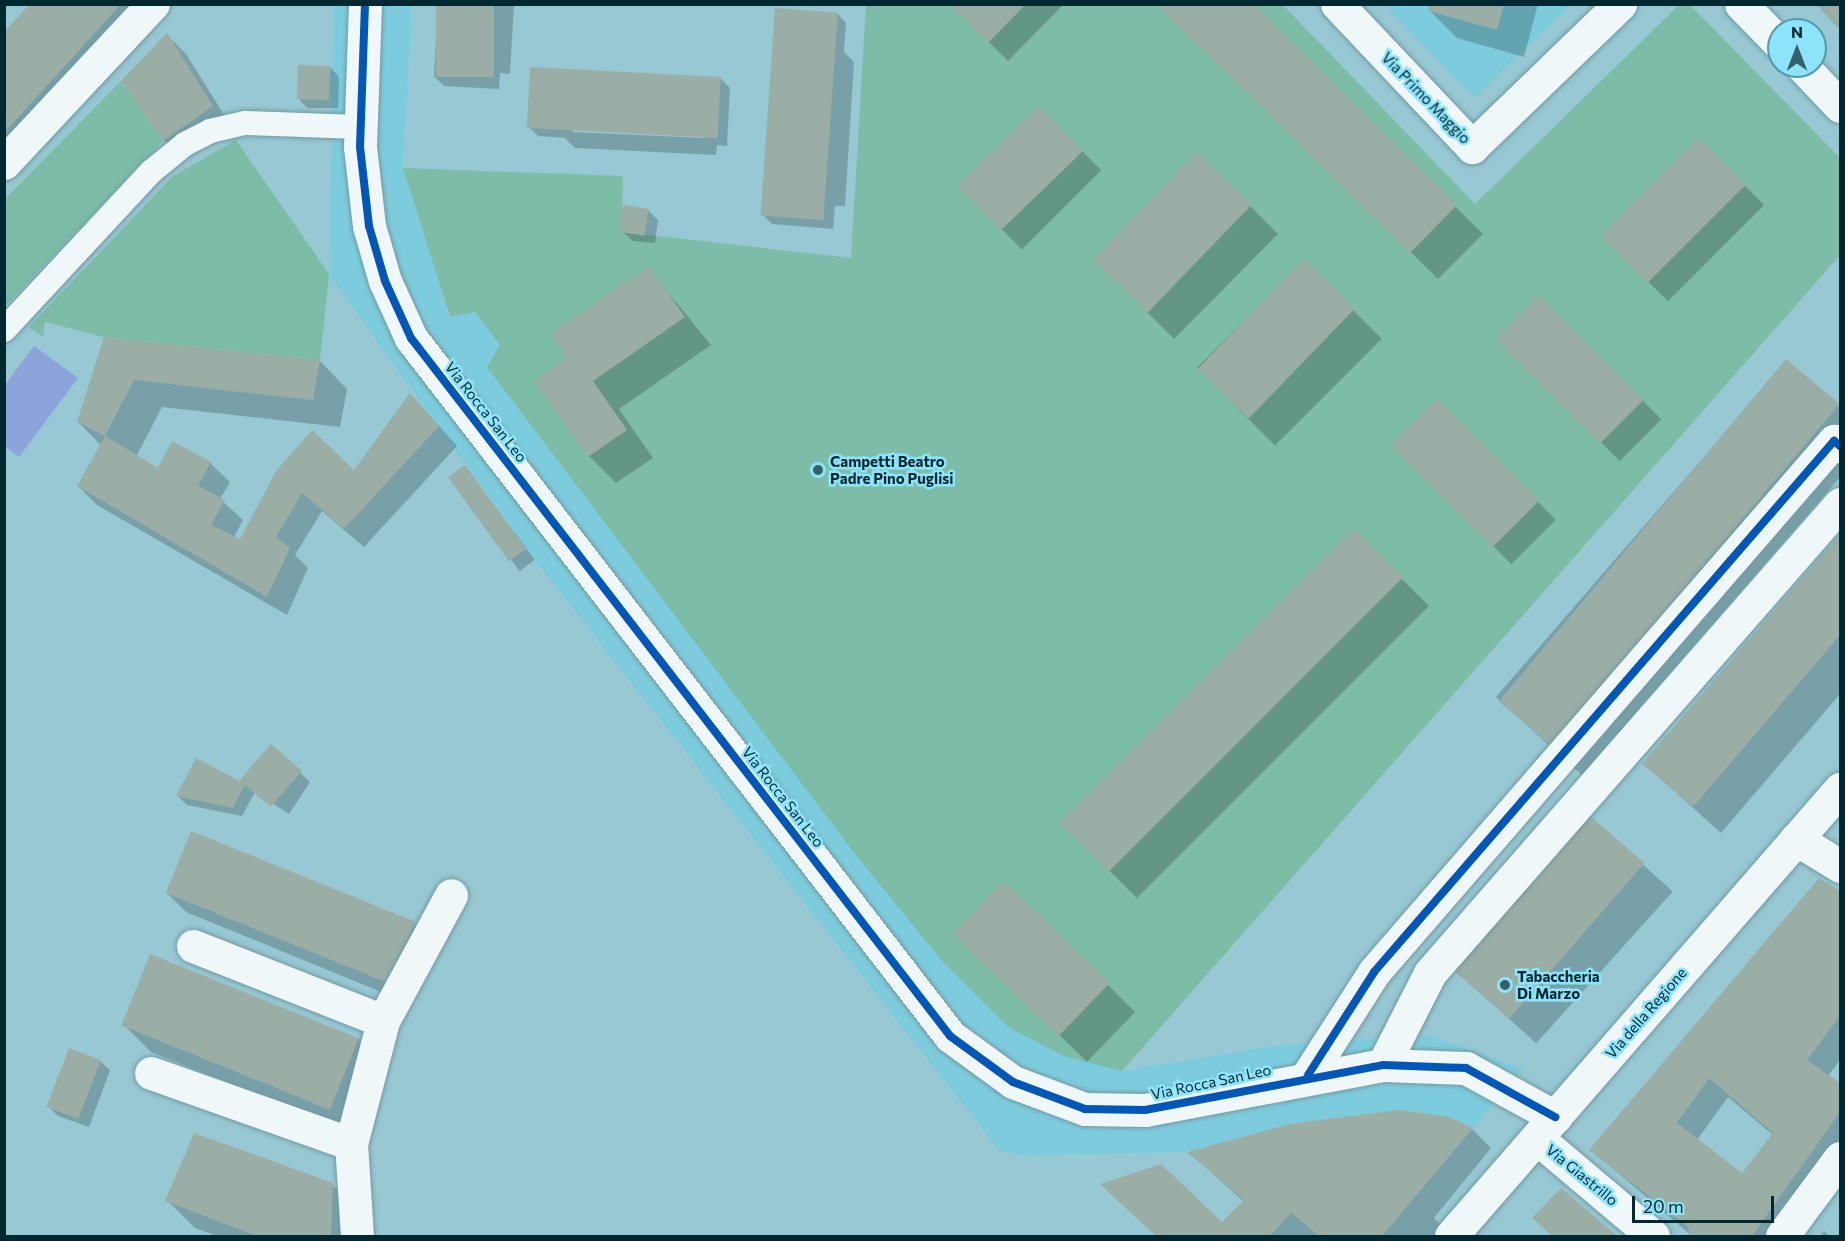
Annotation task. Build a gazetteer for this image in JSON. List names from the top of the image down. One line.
{"streets":{"street":["Via Primo Maggio","Via Rocca San Leo","Via della Regione","Via Giastrillo"]},"crossings":[["Via Rocca San Leo","Via della Regione"],["Via Rocca San Leo","Via Giastrillo"],["Via della Regione","Via Giastrillo"]],"places":["Campetti Beatro Padre Pino Puglisi","Tabaccheria Di Marzo"],"scale_bar":"20 m","north":"top"}
